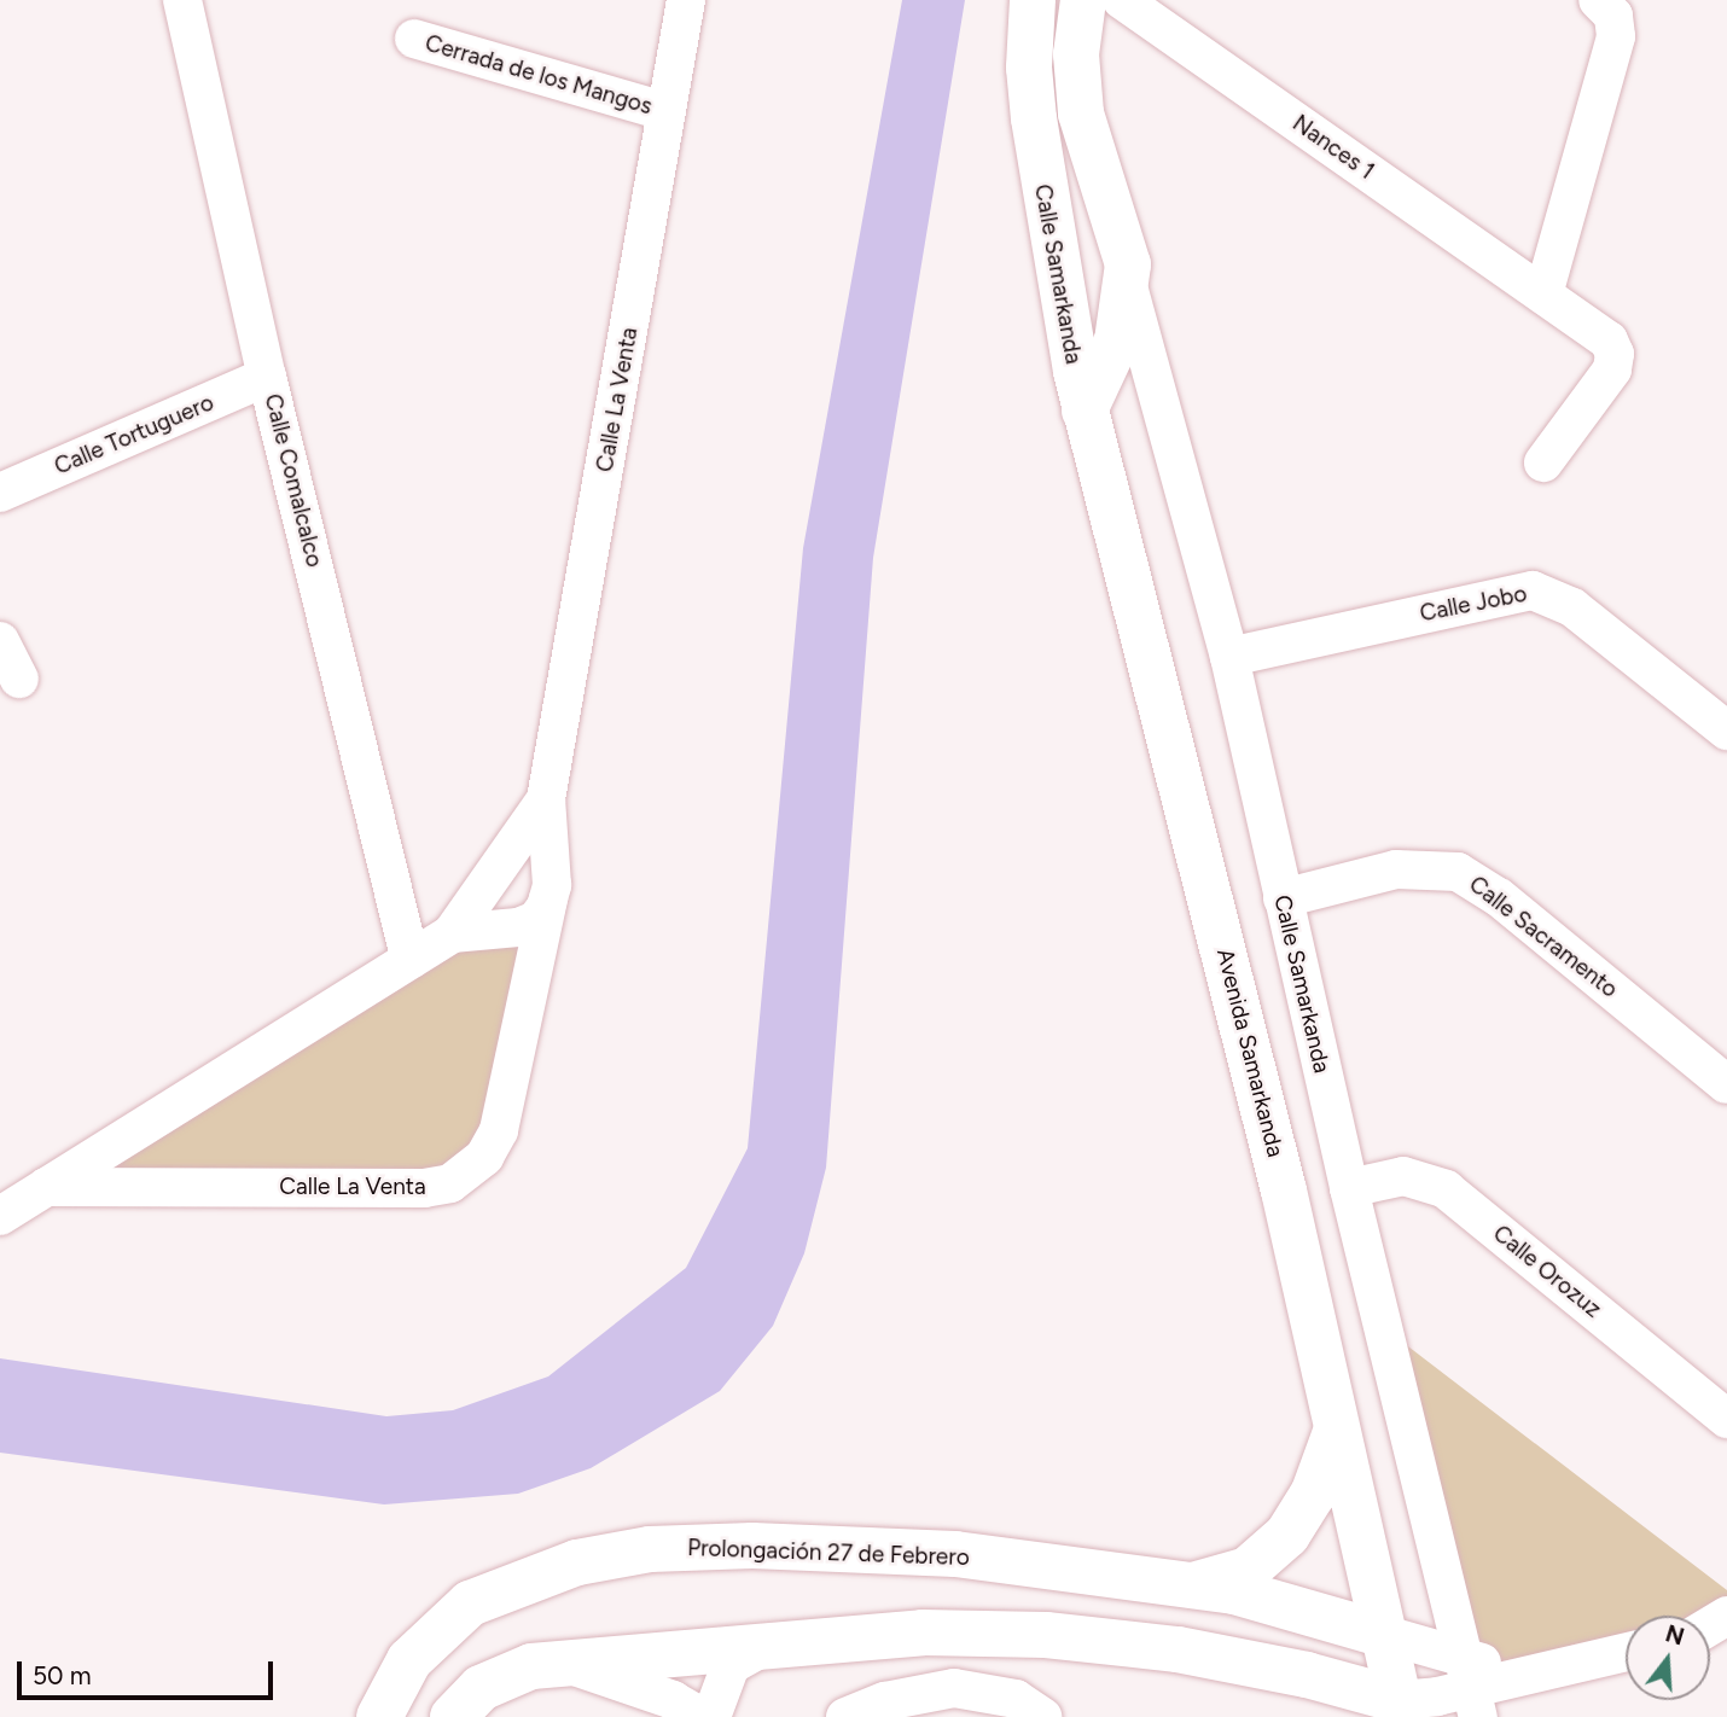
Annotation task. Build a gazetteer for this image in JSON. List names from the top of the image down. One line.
{"streets":{"street":["Cerrada de los Mangos","Nances 1","Calle Samarkanda","Calle La Venta","Calle Tortuguero","Calle Comalcalco","Calle Jobo","Calle Sacramento","Avenida Samarkanda","Calle Orozuz","Prolongación 27 de Febrero"]},"crossings":[["Cerrada de los Mangos","Calle La Venta"],["Calle Samarkanda","Calle Jobo"],["Calle Samarkanda","Calle Sacramento"],["Calle Samarkanda","Avenida Samarkanda"],["Calle Samarkanda","Calle Orozuz"],["Calle La Venta","Calle Comalcalco"],["Calle Tortuguero","Calle Comalcalco"],["Avenida Samarkanda","Prolongación 27 de Febrero"]],"scale_bar":"50 m","north":"top"}
